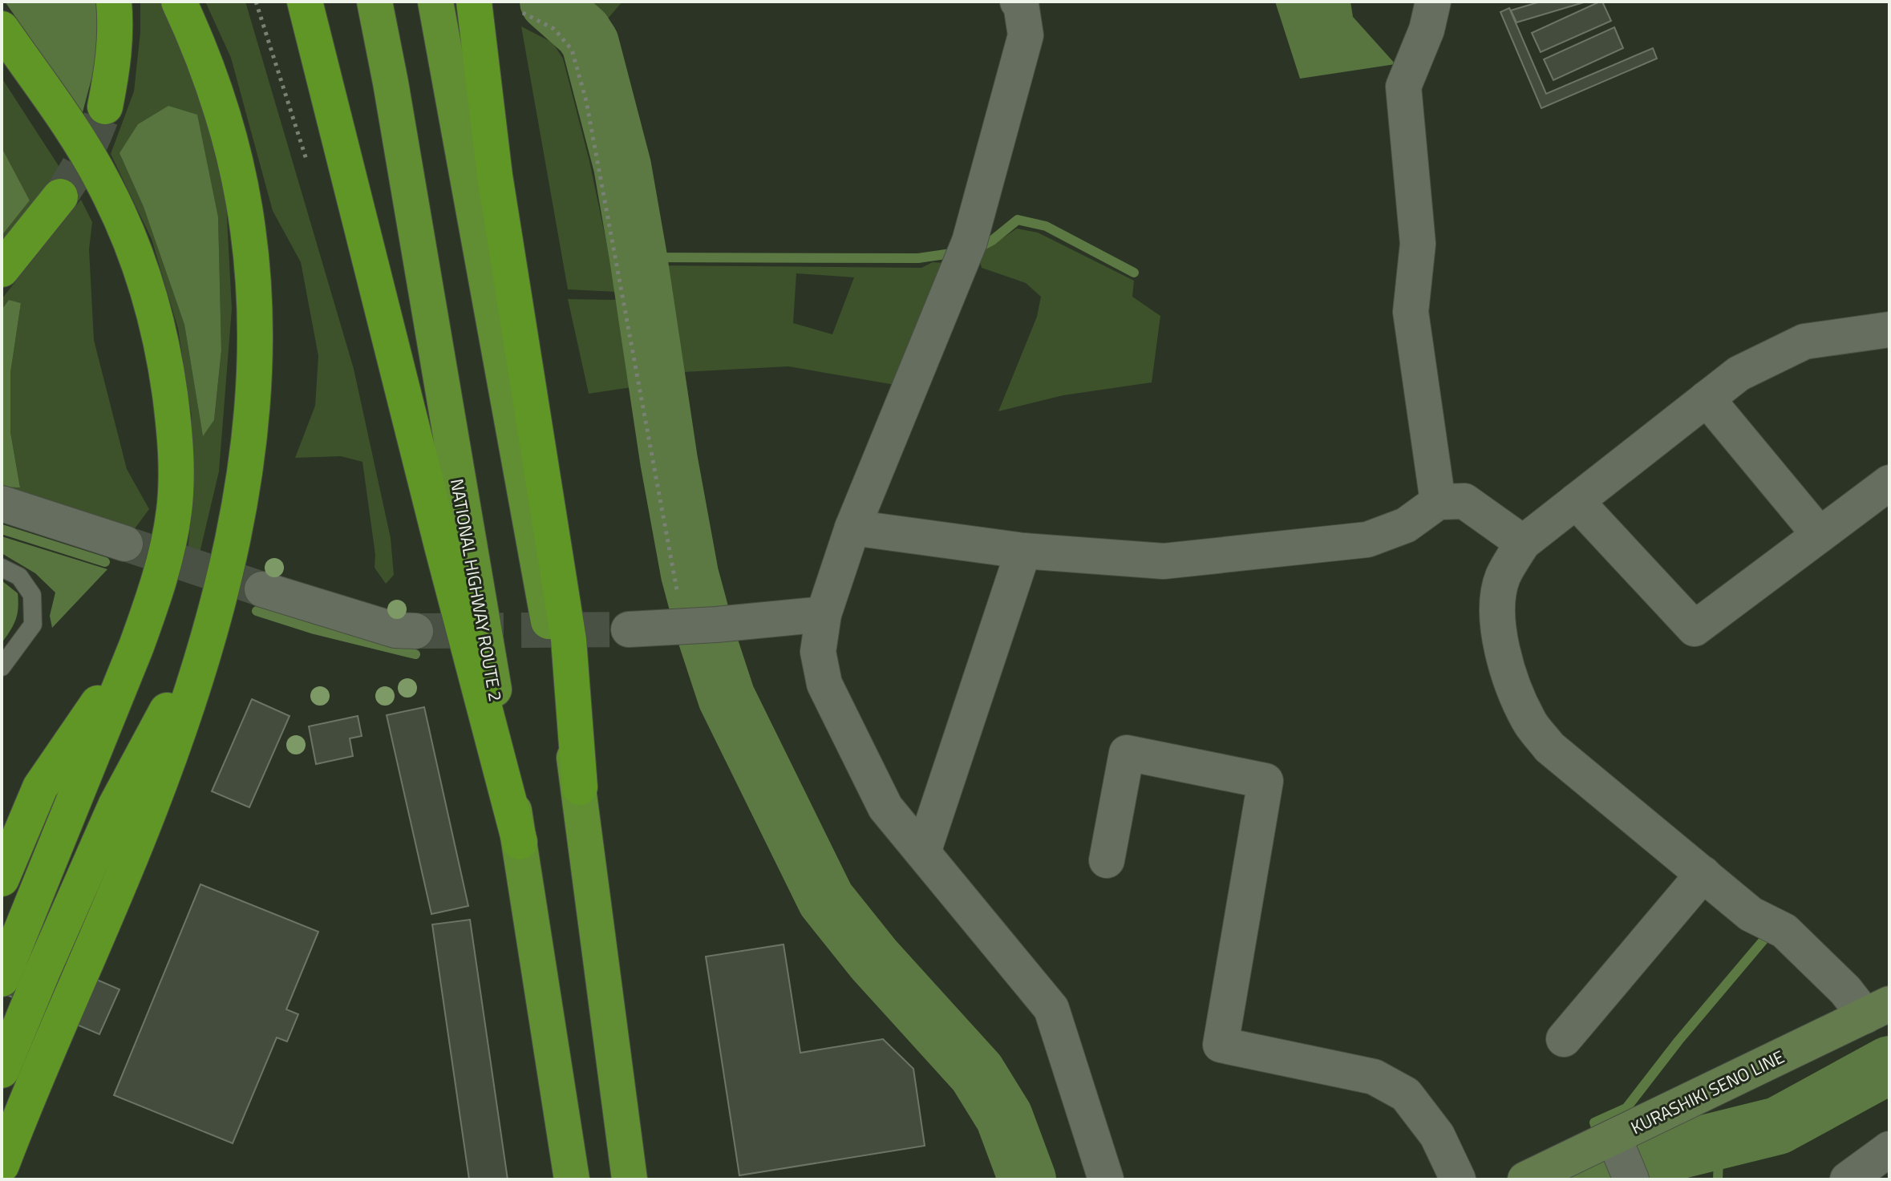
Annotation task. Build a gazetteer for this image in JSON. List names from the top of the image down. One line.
{"streets":{"highway":["NATIONAL HIGHWAY ROUTE 2"],"main road":["KURASHIKI SENO LINE"]}}
